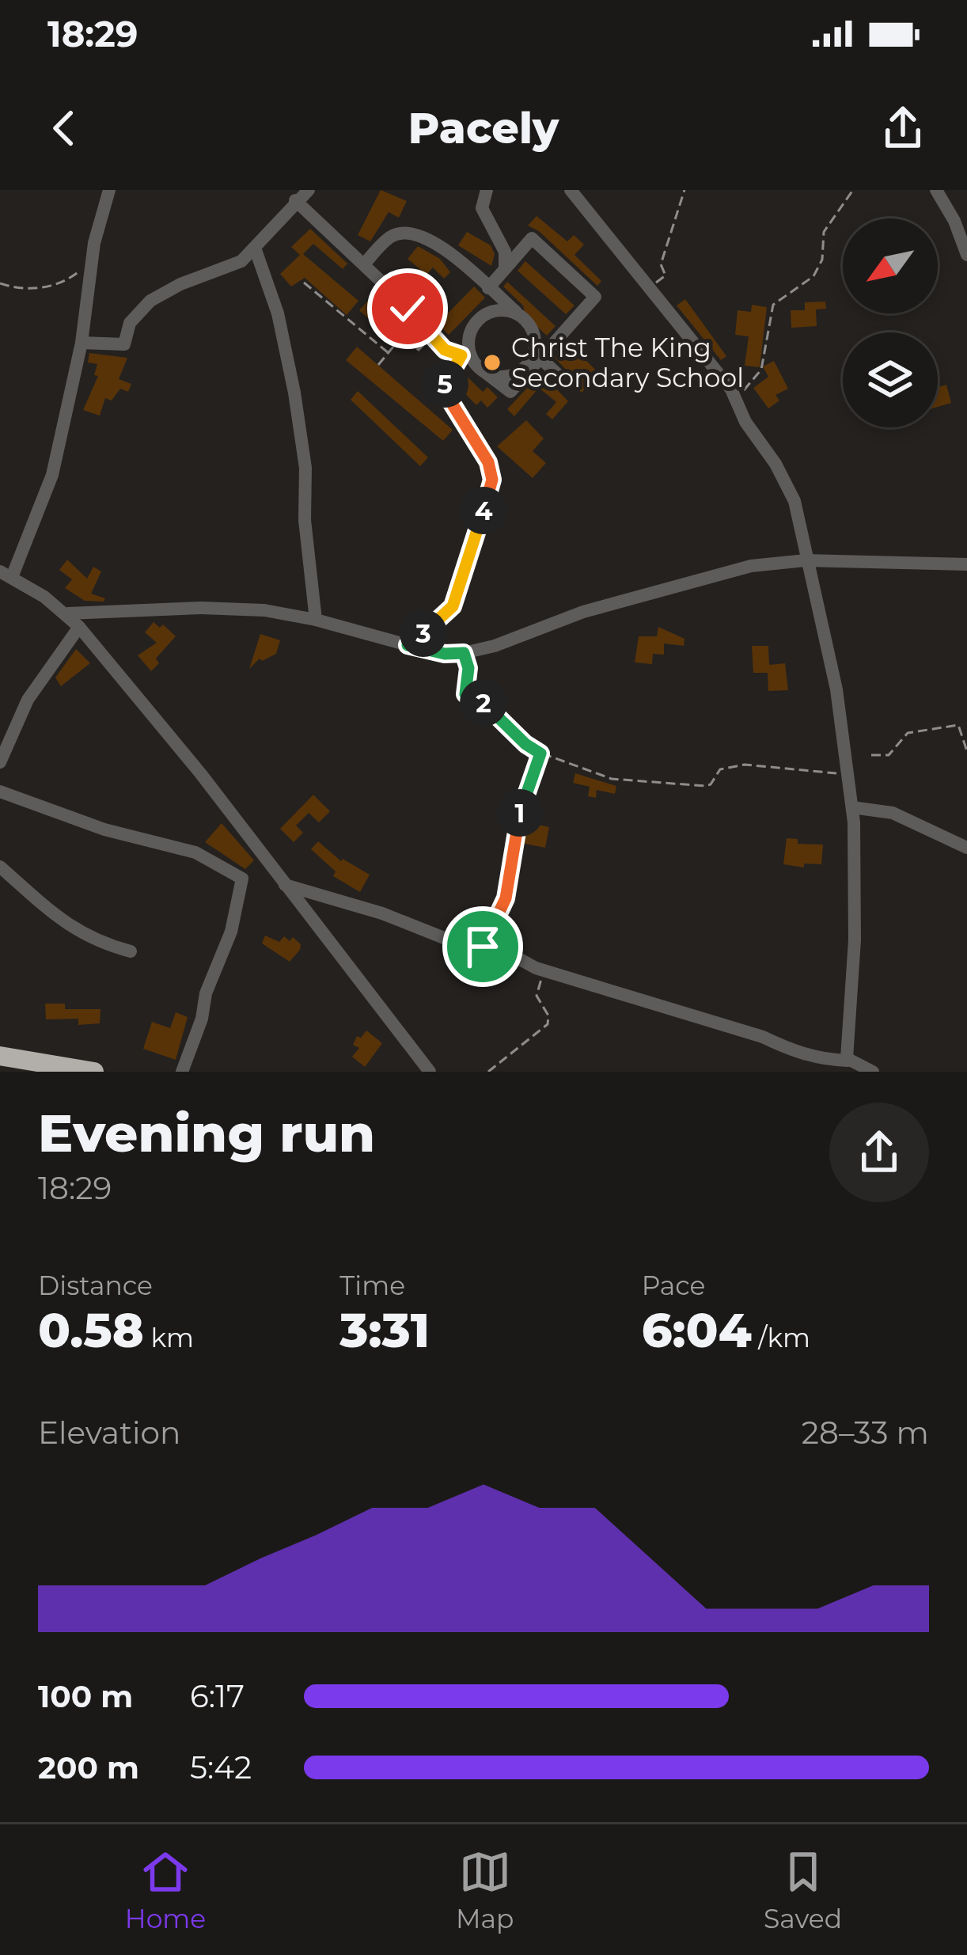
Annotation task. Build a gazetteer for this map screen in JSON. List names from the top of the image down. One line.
{"places":["Christ The King Secondary School"],"north":"bottom left","page":{"status":"18:29","header":"Pacely","pins":["5","4","3","2","1"],"heading":["Evening run","18:29"],"stats":[["Distance","0.58 km"],["Time","3:31"],["Pace","6:04 /km"]],"chart":["Elevation","28–33 m"],"list":[{"name":"100 m","note":"6:17"},{"name":"200 m","note":"5:42"}],"tabs":["Home","Map","Saved"]}}
